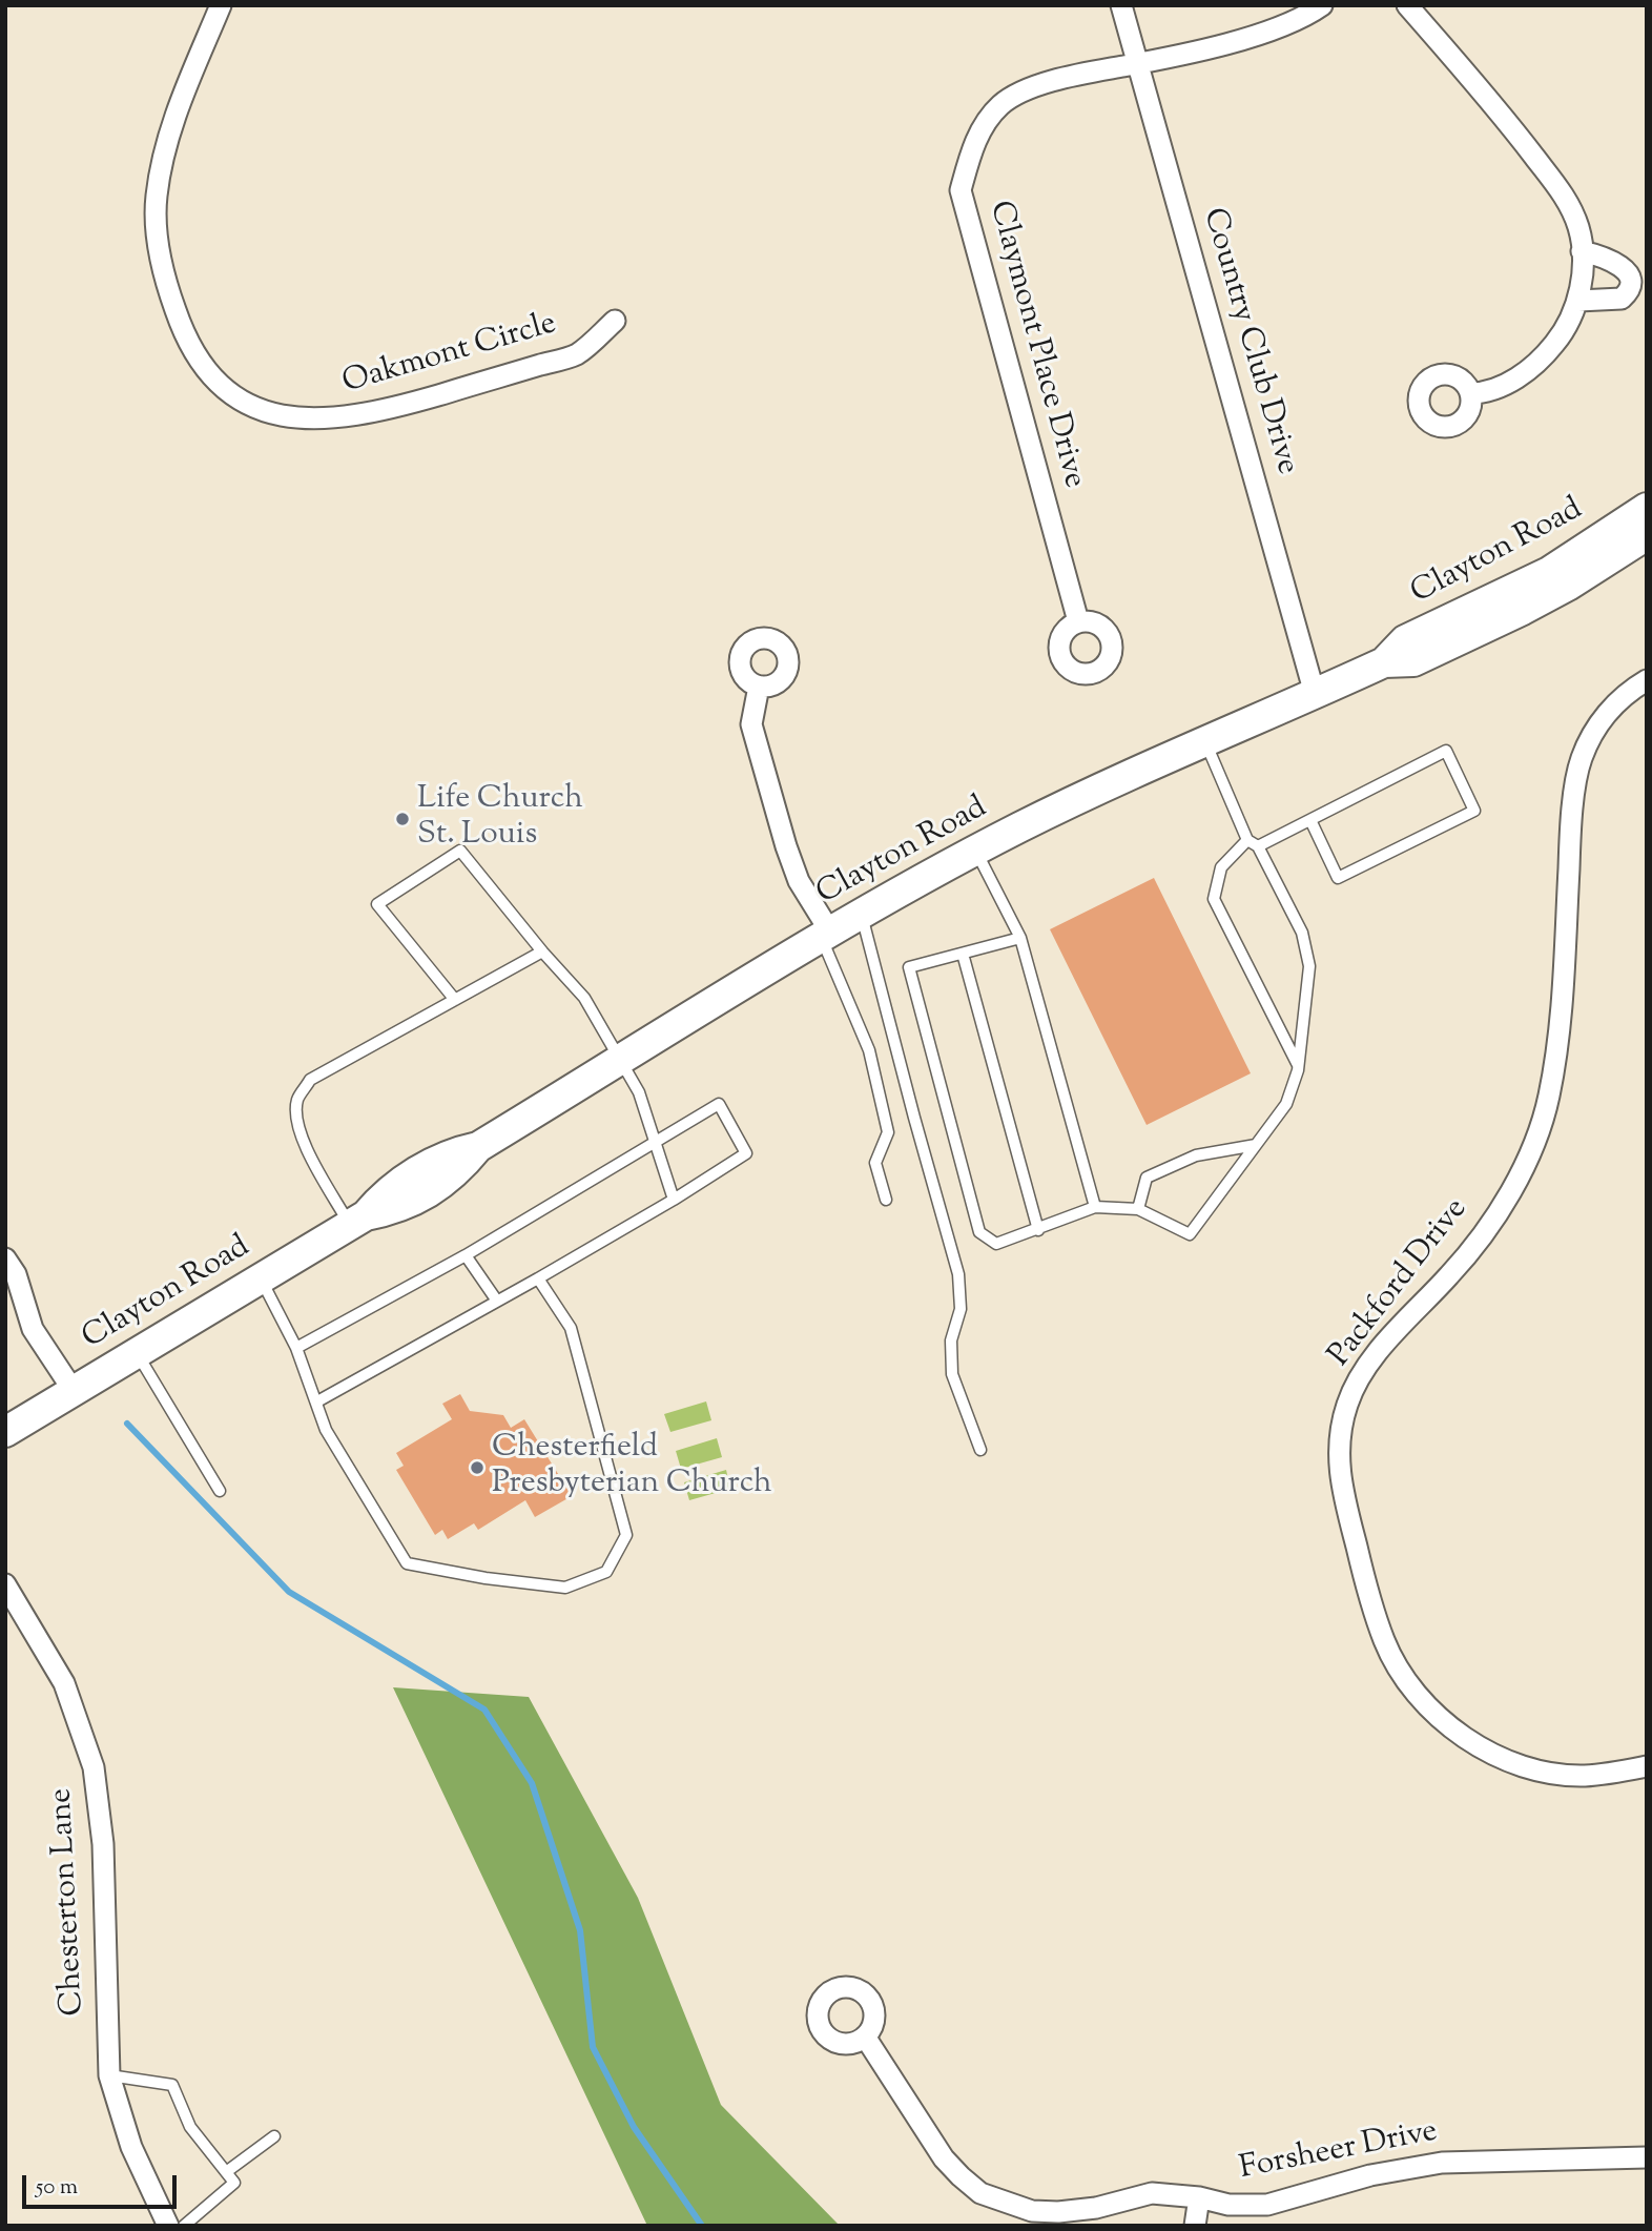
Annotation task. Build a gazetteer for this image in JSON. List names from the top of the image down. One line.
{"streets":{"main road":["Clayton Road"],"street":["Country Club Drive","Claymont Place Drive","Oakmont Circle","Packford Drive","Chesterton Lane","Forsheer Drive"]},"crossings":[["Country Club Drive","Claymont Place Drive"],["Country Club Drive","Clayton Road"]],"places":["Life Church St. Louis","Chesterfield Presbyterian Church"],"scale_bar":"50 m"}
